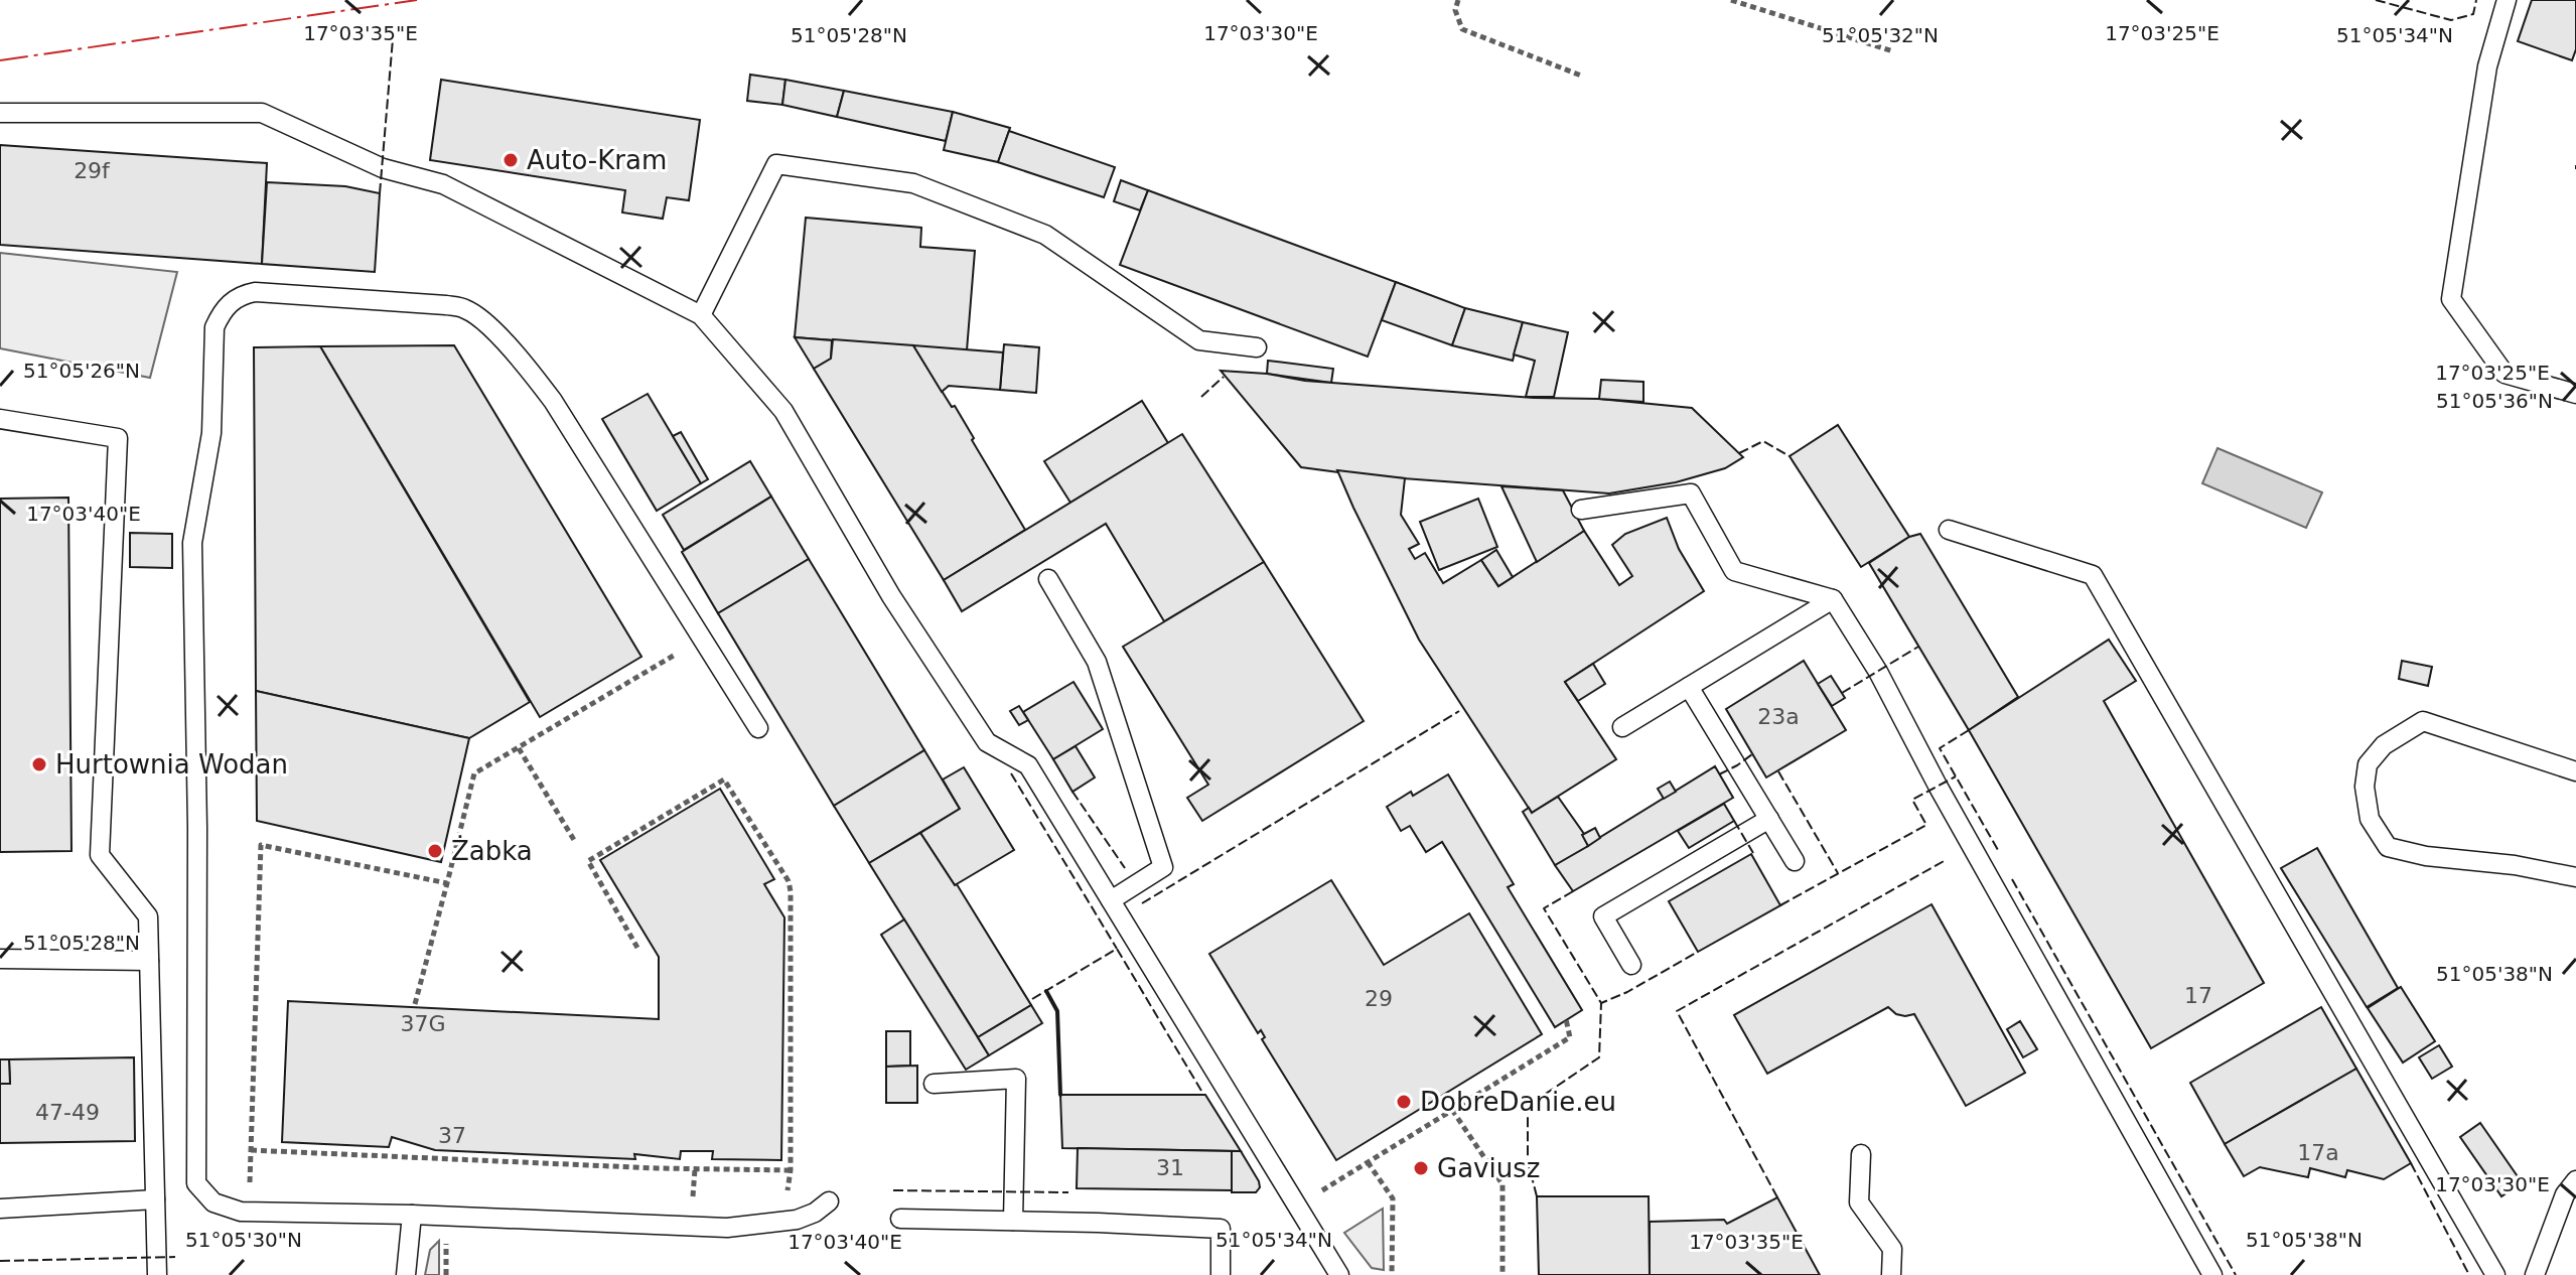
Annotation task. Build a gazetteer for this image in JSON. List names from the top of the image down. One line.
{"places":["Auto-Kram","Hurtownia Wodan","Żabka","DobreDanie.eu","Gaviusz"],"house_numbers":["29f","23a","17","29","37G","47-49","37","17a","31"],"coordinates":["17°03'25\"E","17°03'35\"E","17°03'30\"E","51°05'34\"N","51°05'28\"N","51°05'32\"N","51°05'26\"N","51°05'36\"N","17°03'40\"E","51°05'38\"N","51°05'30\"N"]}
